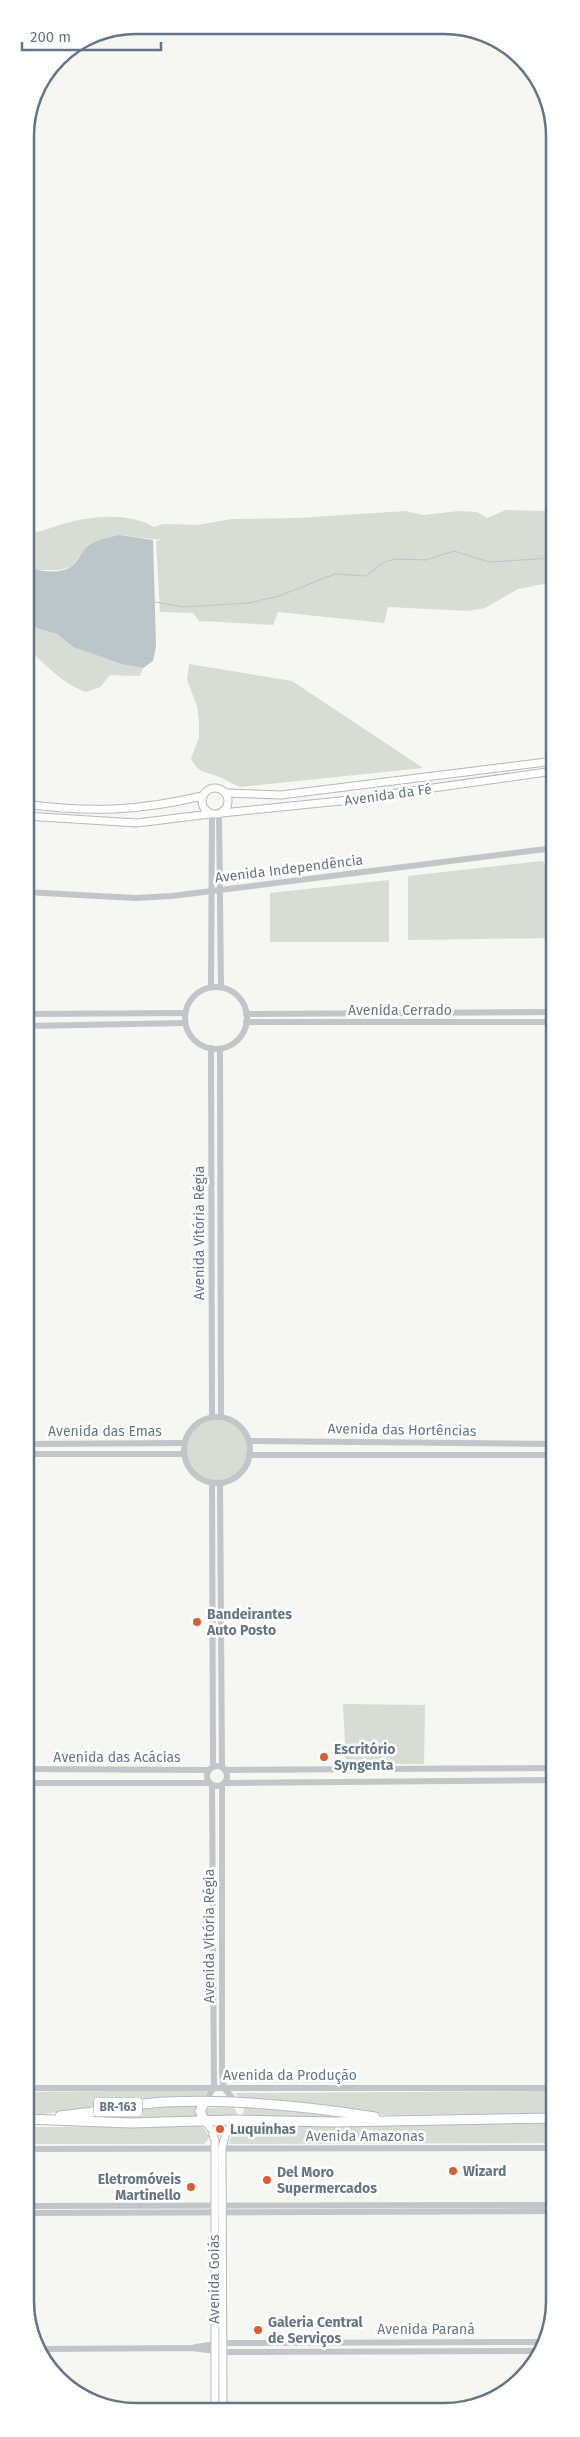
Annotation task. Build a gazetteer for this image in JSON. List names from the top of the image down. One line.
{"streets":{"highway":["BR-163"],"main road":["Avenida da Fé","Avenida Goiás"],"street":["Avenida Independência","Avenida Cerrado","Avenida Vitória Régia","Avenida das Hortências","Avenida das Emas","Avenida das Acácias","Avenida da Produção","Avenida Amazonas","Avenida Paraná"]},"crossings":[["Avenida Cerrado","Avenida Vitória Régia"],["Avenida Vitória Régia","Avenida das Hortências"],["Avenida Vitória Régia","Avenida das Emas"],["Avenida Vitória Régia","Avenida das Acácias"],["Avenida Vitória Régia","Avenida da Produção"],["Avenida das Hortências","Avenida das Emas"],["Avenida Amazonas","Avenida Goiás"],["Avenida Goiás","Avenida Paraná"]],"places":["Bandeirantes Auto Posto","Escritório Syngenta","Luquinhas","Wizard","Del Moro Supermercados","Eletromóveis Martinello","Galeria Central de Serviços"],"scale_bar":"200 m"}
